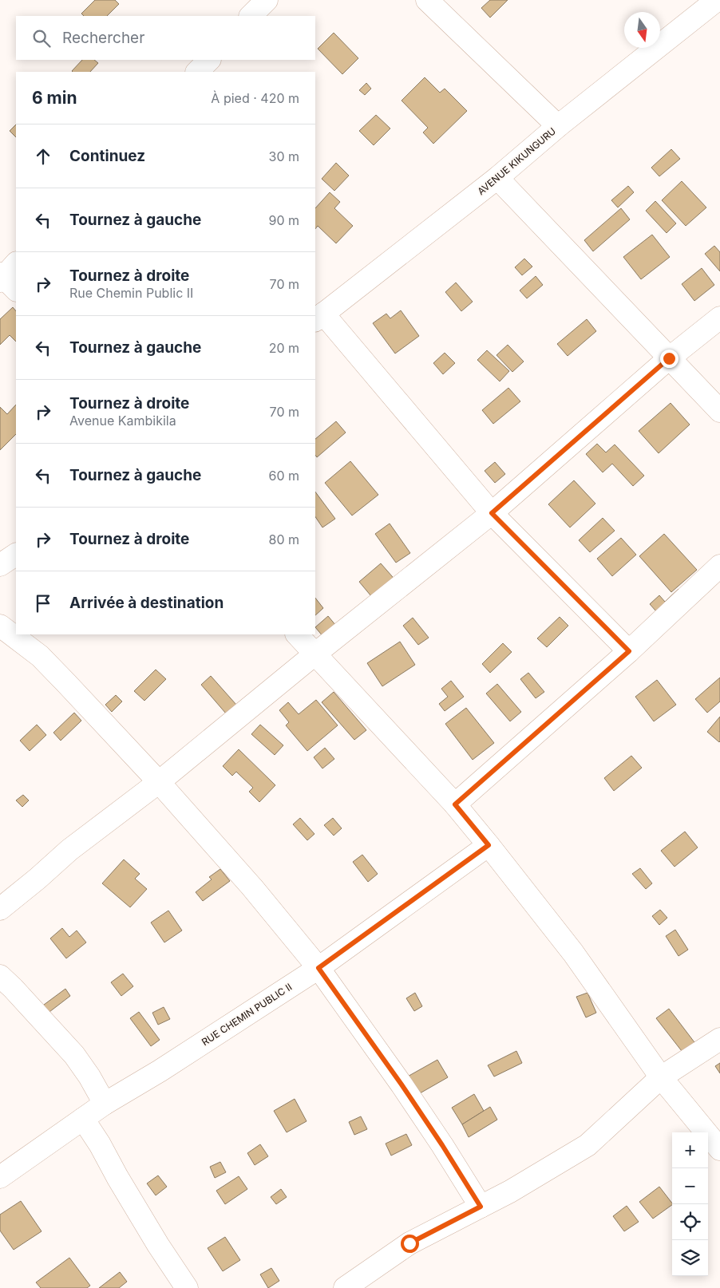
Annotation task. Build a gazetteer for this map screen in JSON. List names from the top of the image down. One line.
{"streets":{"street":["AVENUE KIKUNGURU","RUE CHEMIN PUBLIC II"]},"north":"bottom","page":{"search":"Rechercher","heading":["6 min","À pied · 420 m"],"list":[["Continuez","30 m"],["Tournez à gauche","90 m"],["Tournez à droite","Rue Chemin Public II","70 m"],["Tournez à gauche","20 m"],["Tournez à droite","Avenue Kambikila","70 m"],["Tournez à gauche","60 m"],["Tournez à droite","80 m"],"Arrivée à destination"],"map_buttons":["+","−"]}}
